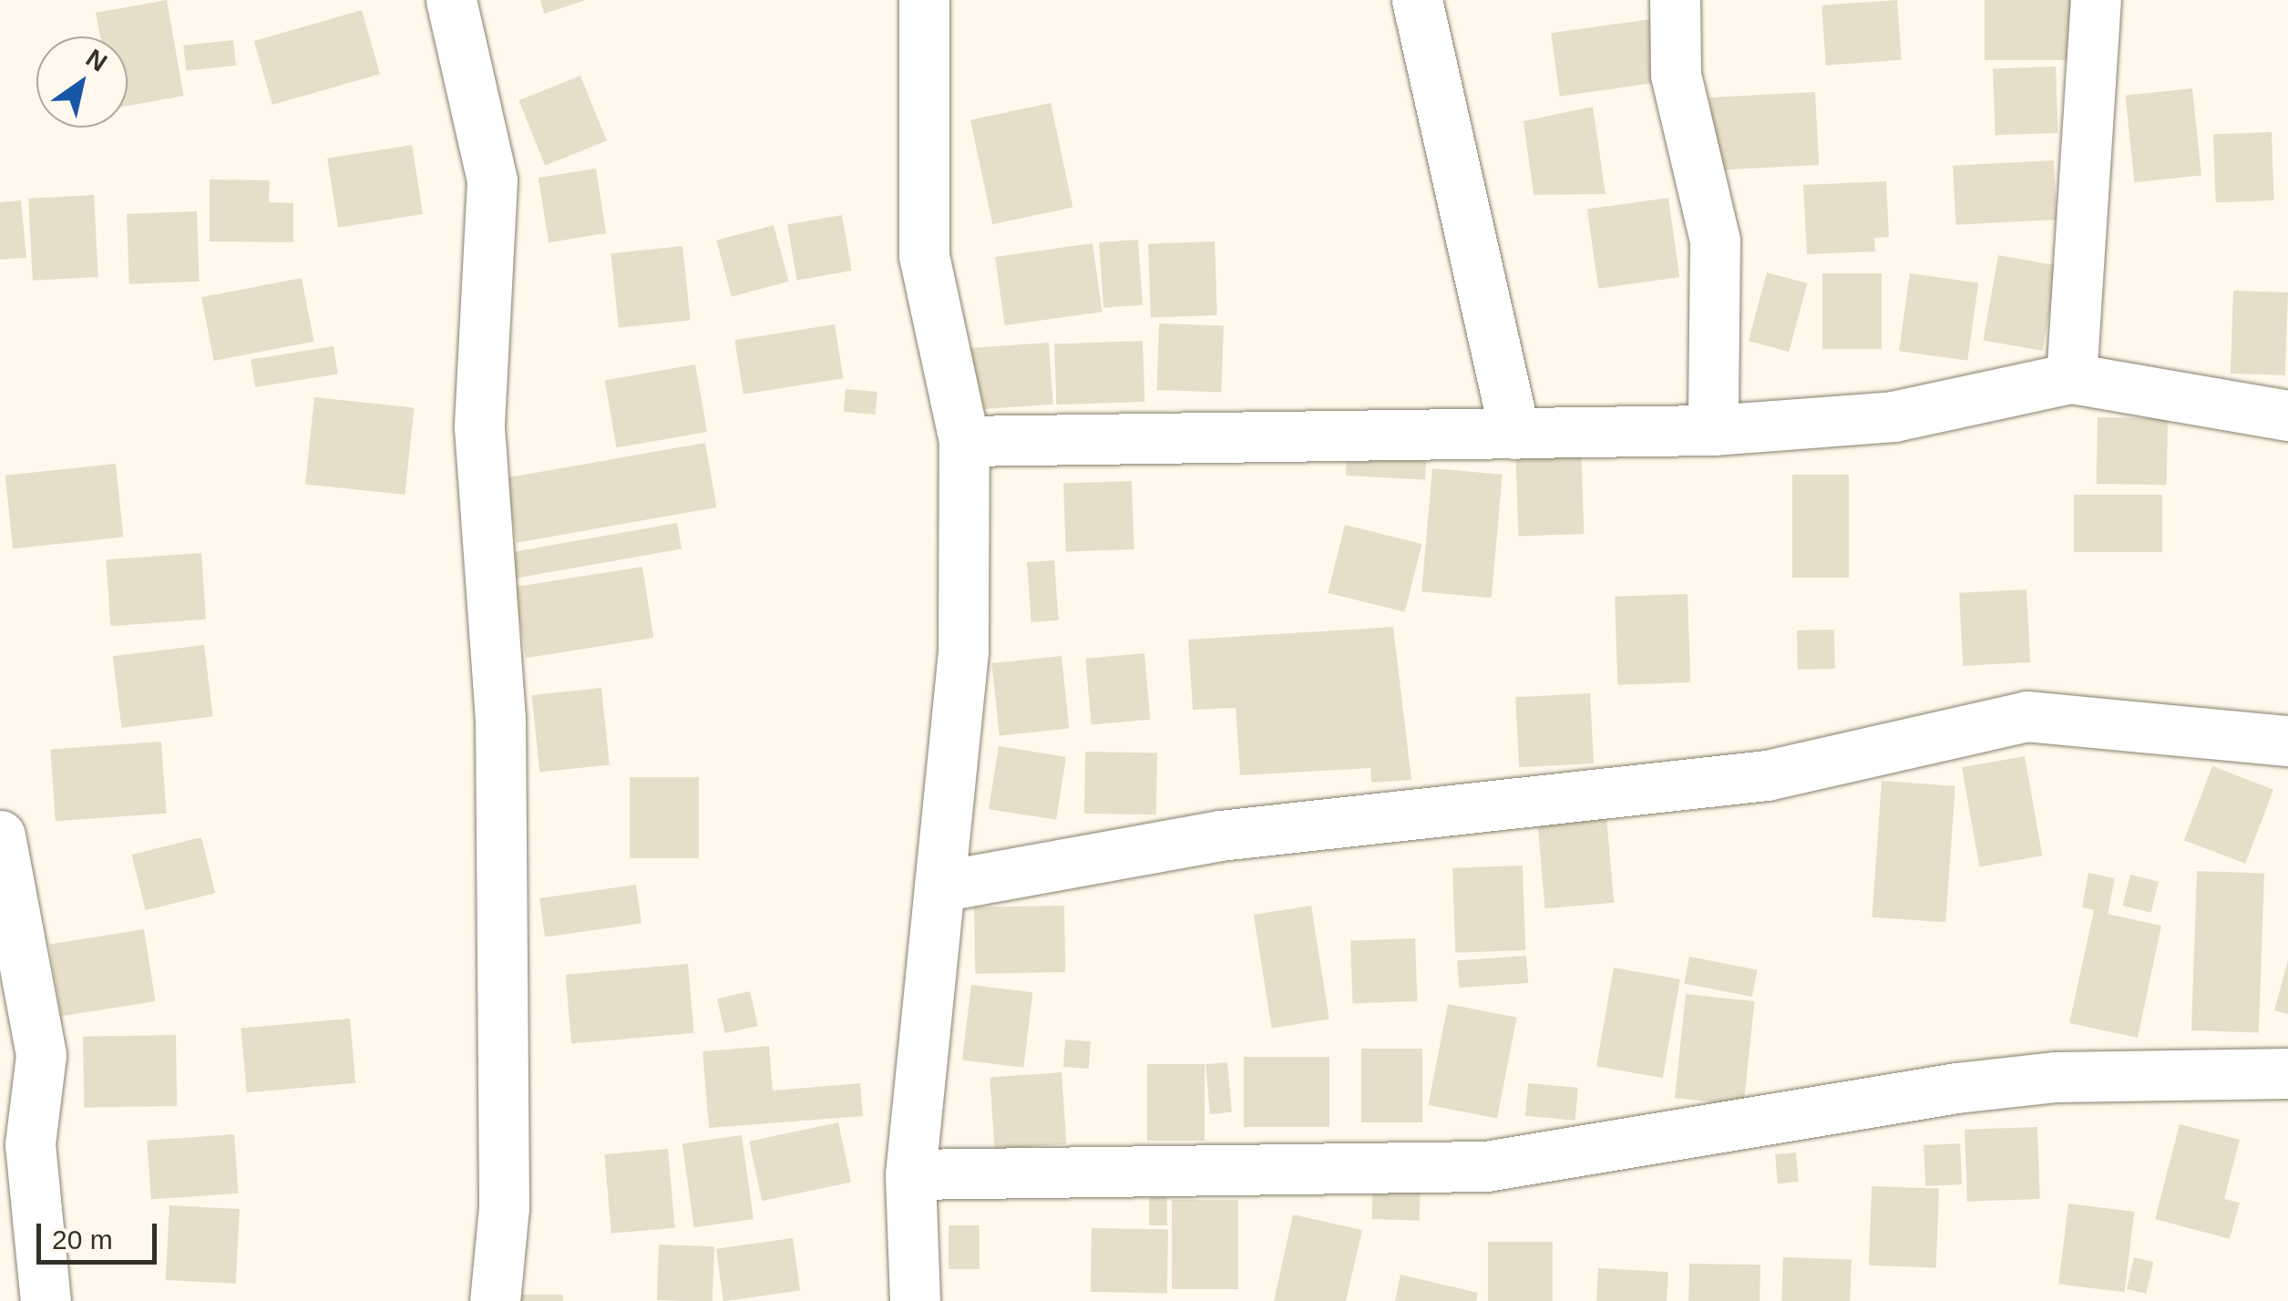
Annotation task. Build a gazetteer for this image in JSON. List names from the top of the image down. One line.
{"scale_bar":"20 m","north":"top right"}
